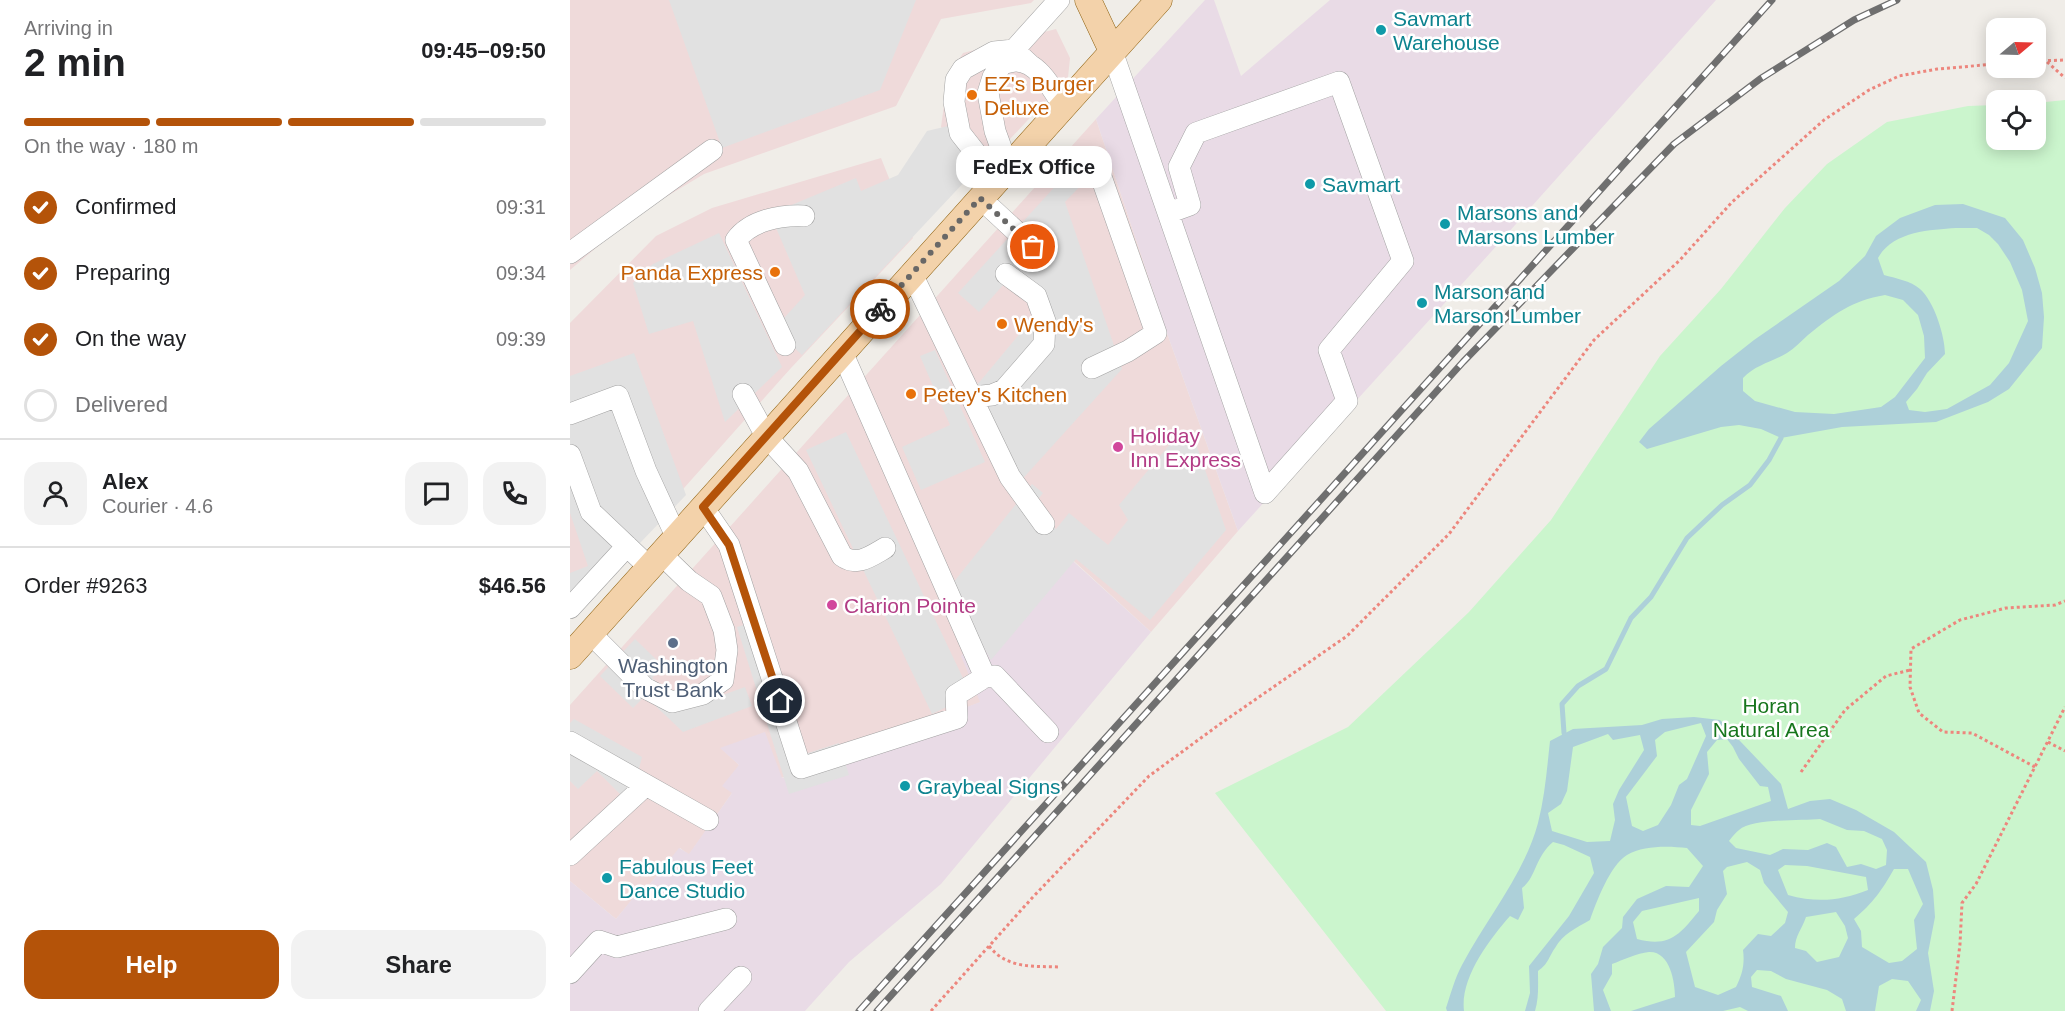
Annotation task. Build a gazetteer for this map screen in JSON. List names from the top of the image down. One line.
{"parks":["Horan Natural Area"],"places":["Savmart Warehouse","EZ's Burger Deluxe","Savmart","Marsons and Marsons Lumber","FedEx Office","Panda Express","Marson and Marson Lumber","Wendy's","Petey's Kitchen","Holiday Inn Express","Clarion Pointe","Washington Trust Bank","Graybeal Signs","Fabulous Feet Dance Studio"],"north":"right","page":{"heading":["2 min","Arriving in","09:45–09:50"],"panel":["Alex","Courier · 4.6","Order #9263","$46.56"],"bar":"On the way · 180 m","bubble":"FedEx Office","list":[["Confirmed","09:31"],["Preparing","09:34"],["On the way","09:39"],"Delivered"],"buttons":["Help","Share"]}}
